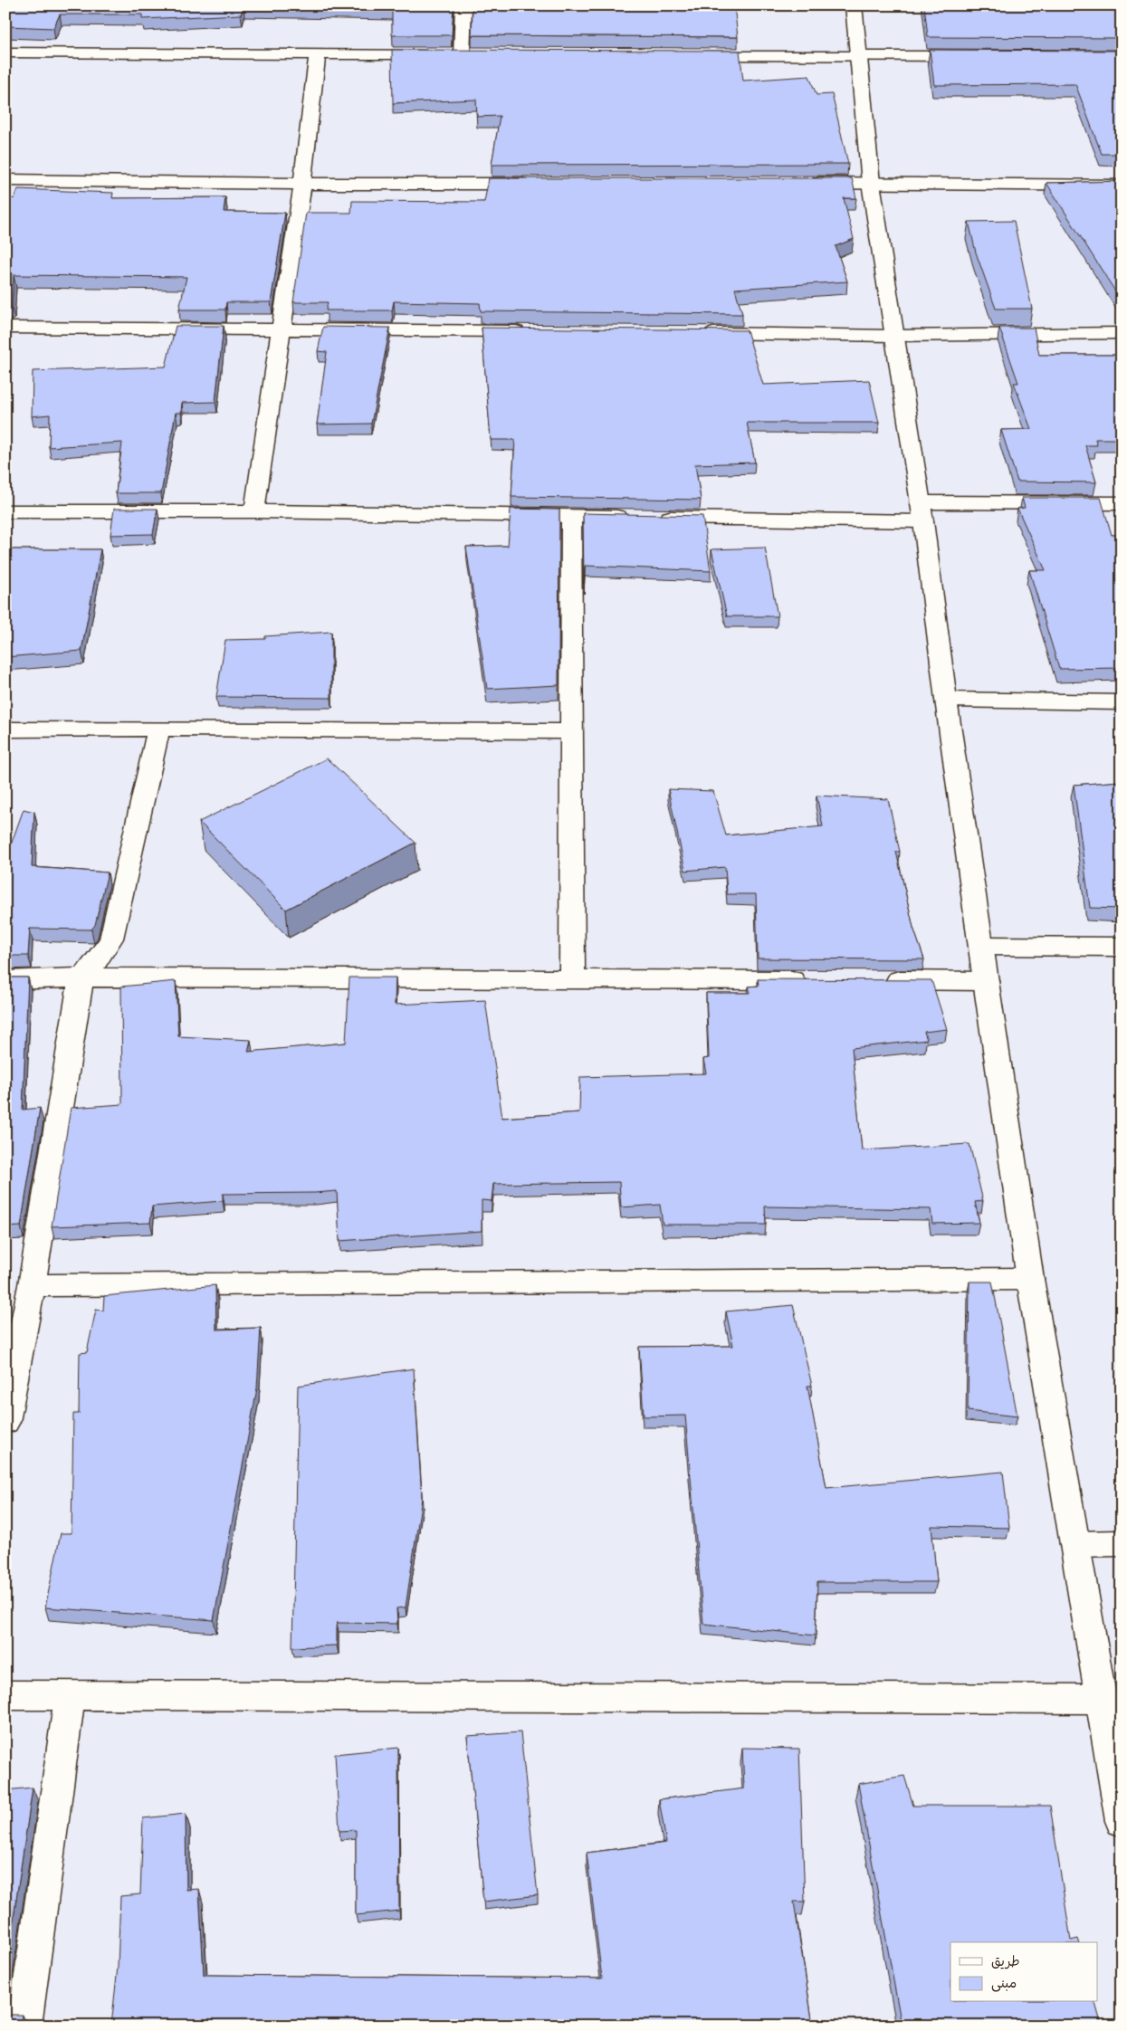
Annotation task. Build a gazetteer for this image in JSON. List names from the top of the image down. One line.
{"legend":["طريق","مبنى"]}
